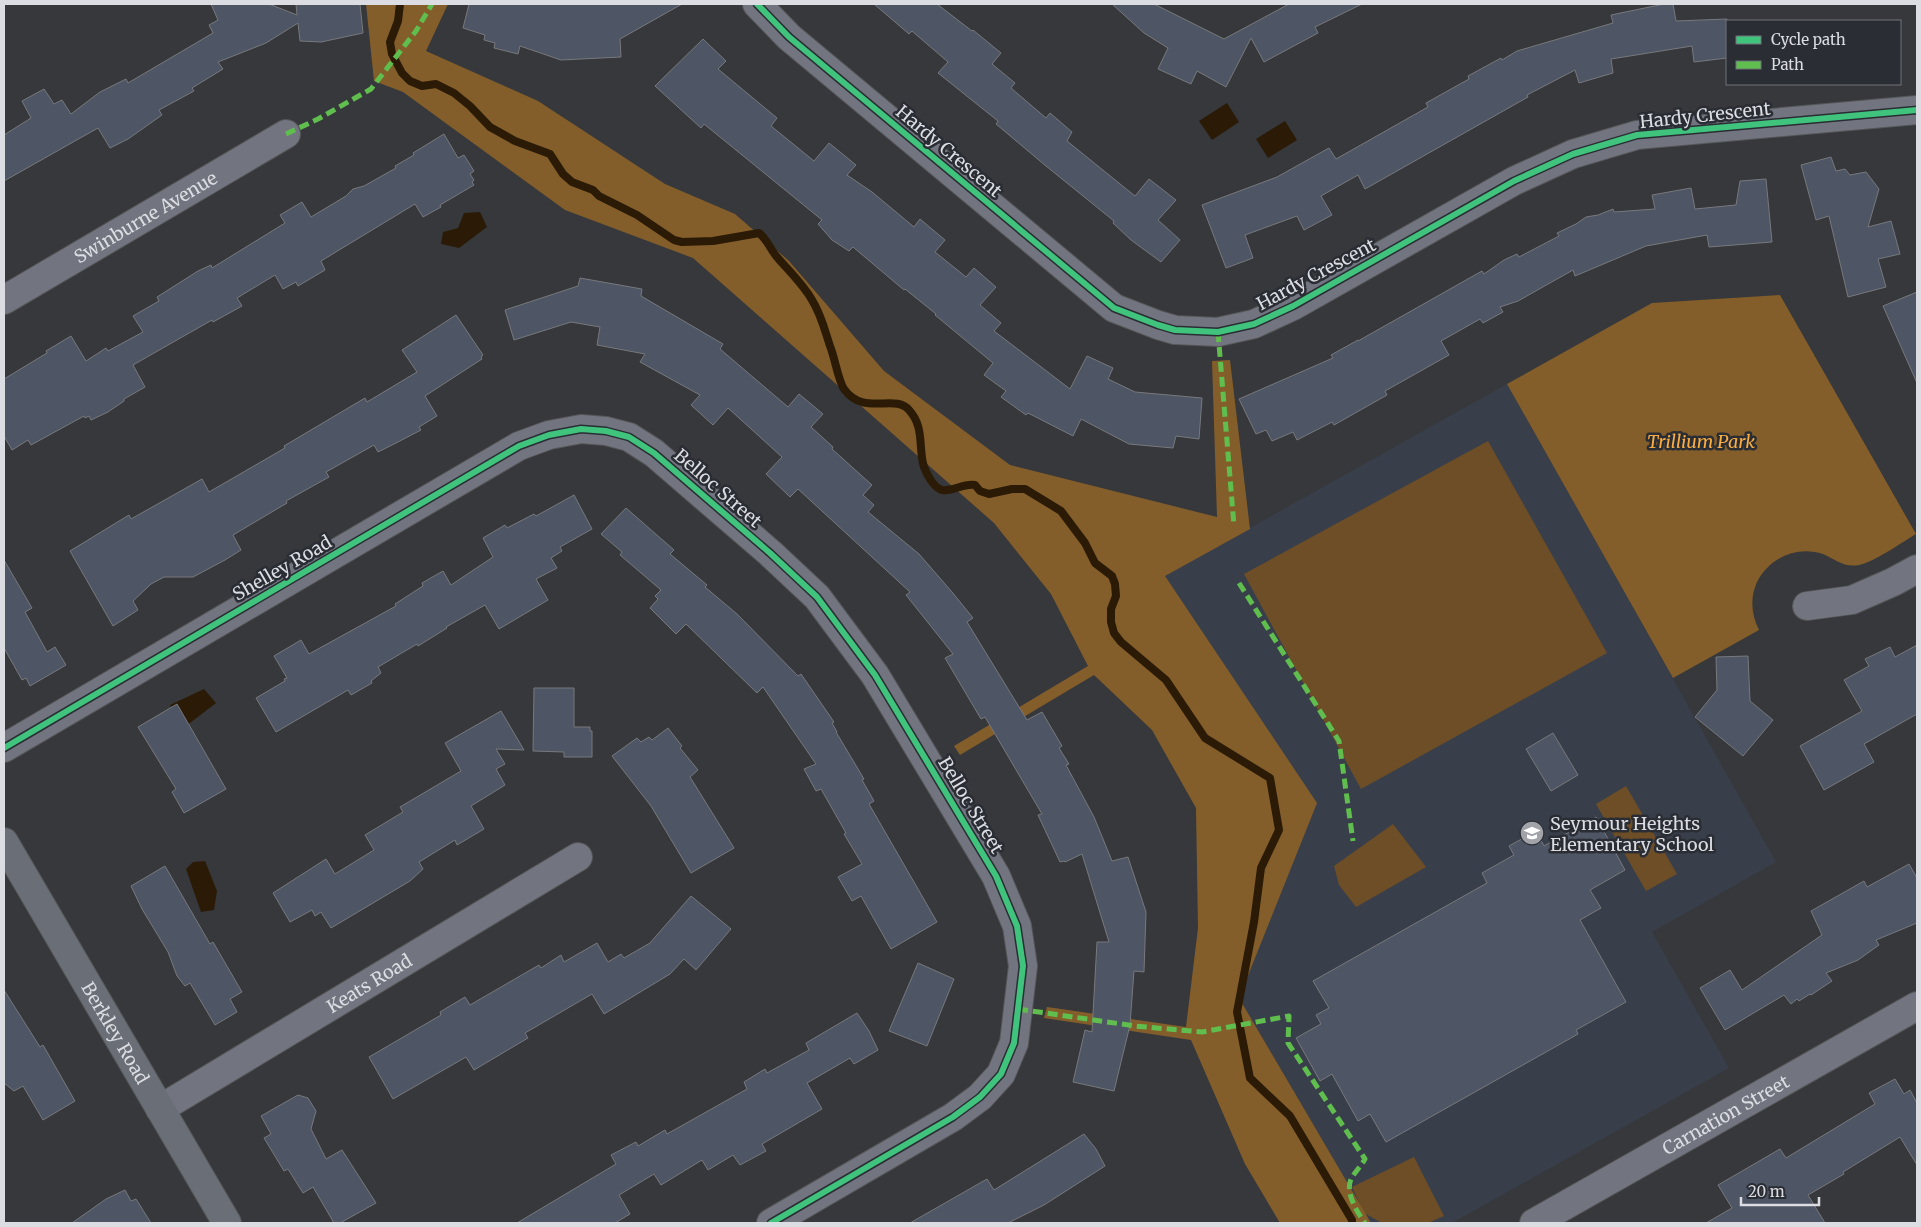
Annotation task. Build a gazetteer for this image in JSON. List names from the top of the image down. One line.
{"streets":{"street":["Hardy Crescent","Swinburne Avenue","Belloc Street","Shelley Road","Keats Road","Berkley Road","Carnation Street"]},"crossings":[["Belloc Street","Shelley Road"],["Keats Road","Berkley Road"]],"parks":["Trillium Park"],"places":{"school or university":["Seymour Heights Elementary School"]},"legend":["Cycle path","Path"],"scale_bar":"20 m"}
